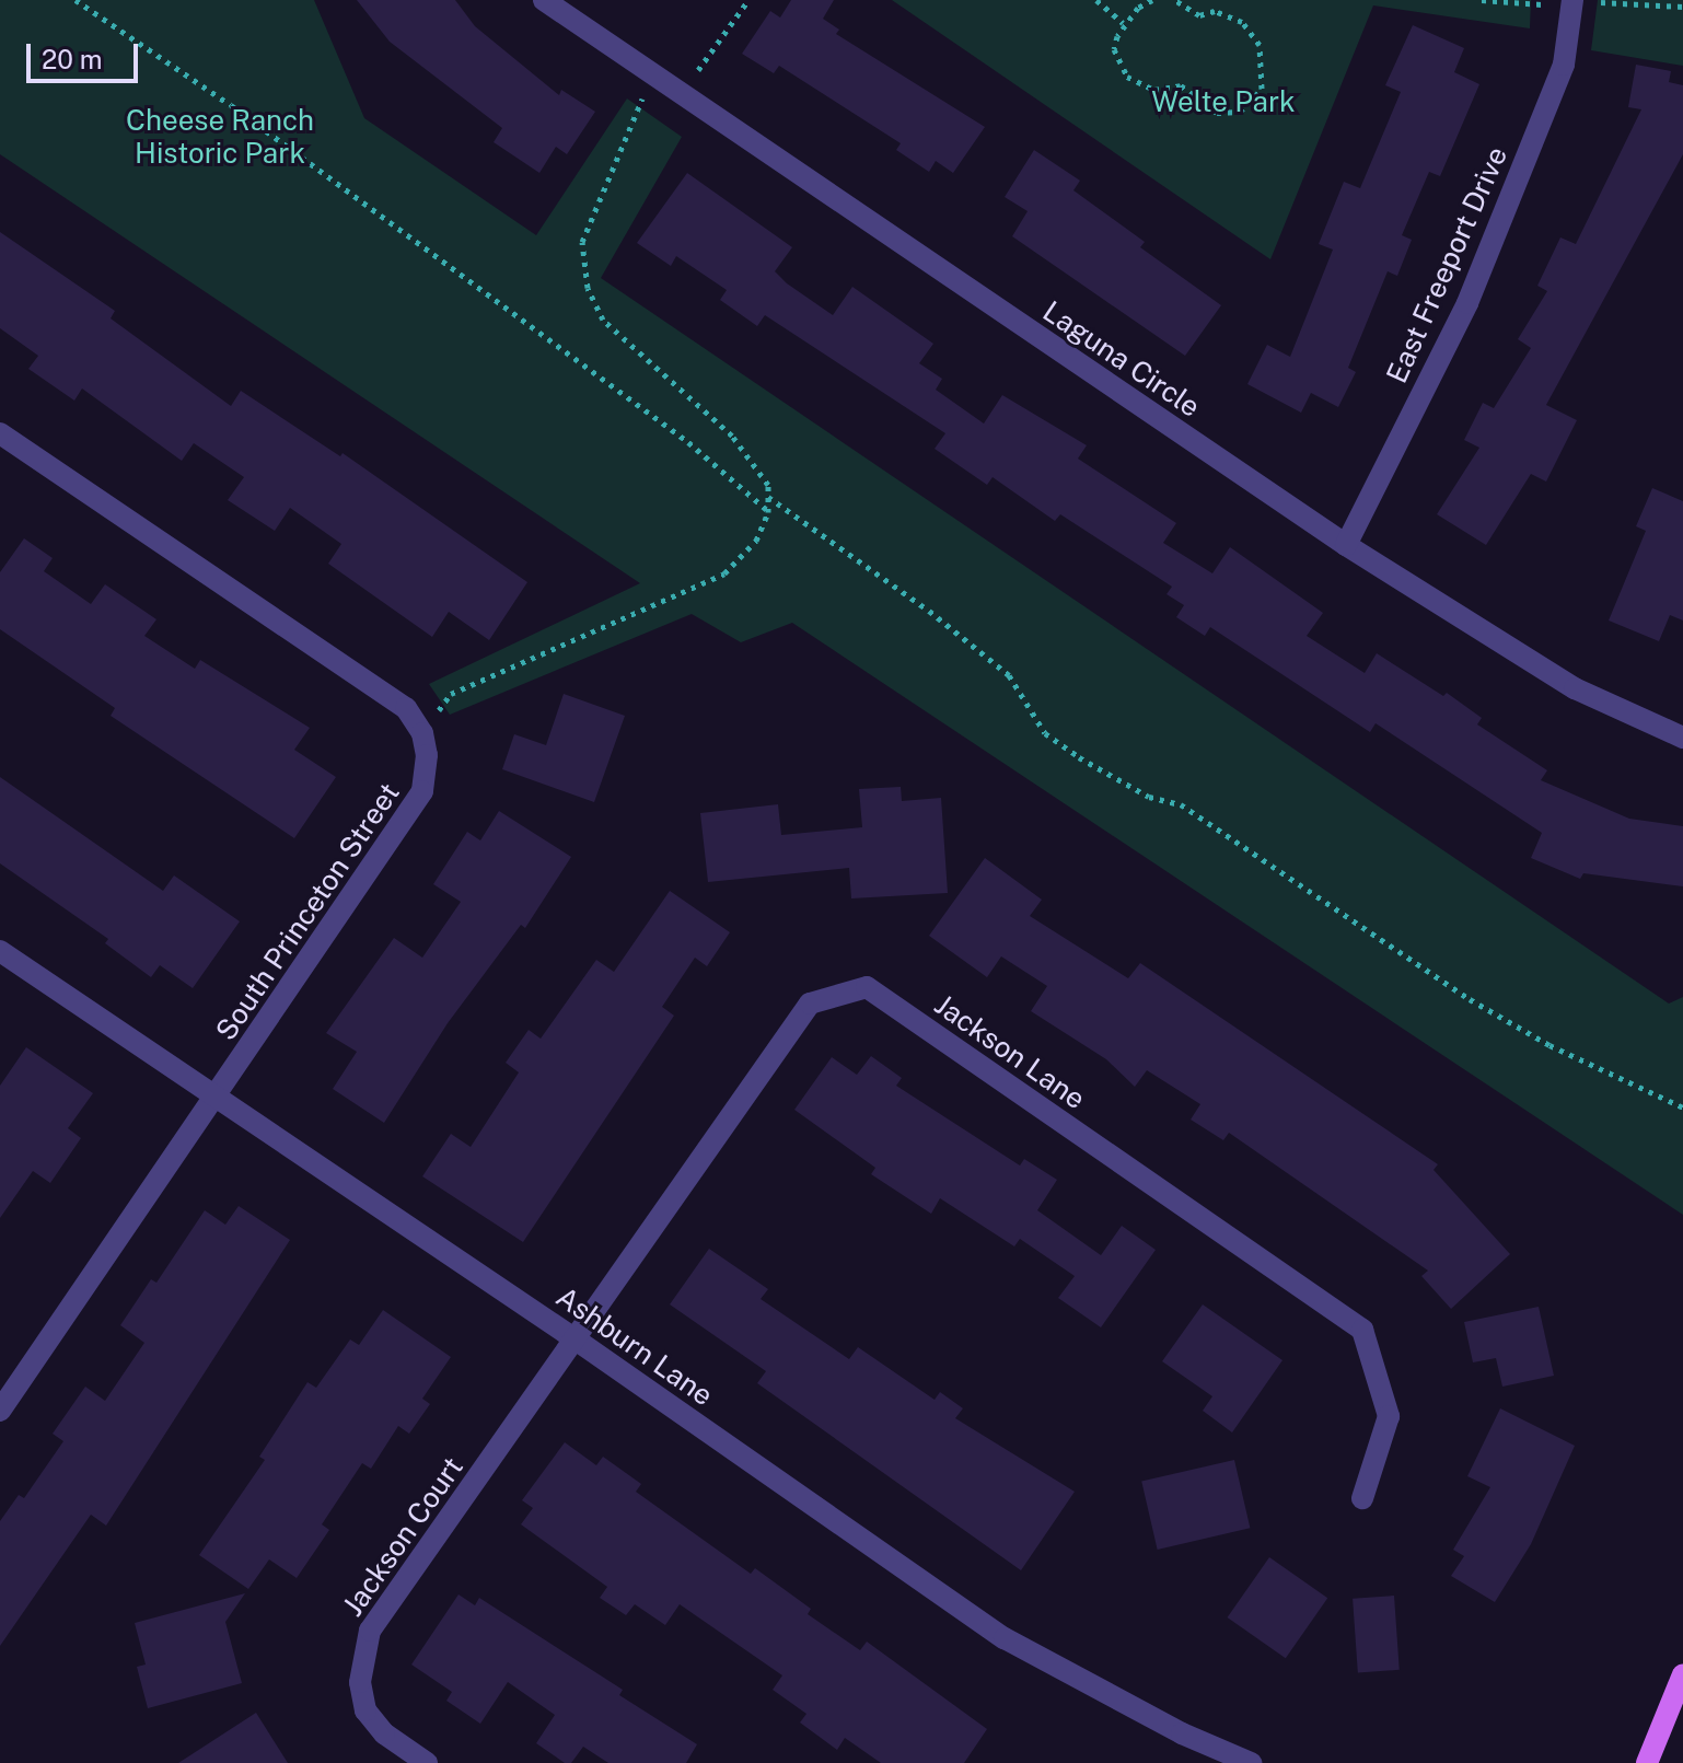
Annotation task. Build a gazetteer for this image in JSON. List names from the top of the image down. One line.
{"streets":{"street":["East Freeport Drive","Laguna Circle","South Princeton Street","Jackson Lane","Ashburn Lane","Jackson Court"]},"crossings":[["East Freeport Drive","Laguna Circle"],["South Princeton Street","Ashburn Lane"],["Jackson Lane","Ashburn Lane"],["Jackson Lane","Jackson Court"],["Ashburn Lane","Jackson Court"]],"parks":["Welte Park","Cheese Ranch Historic Park"],"scale_bar":"20 m"}
